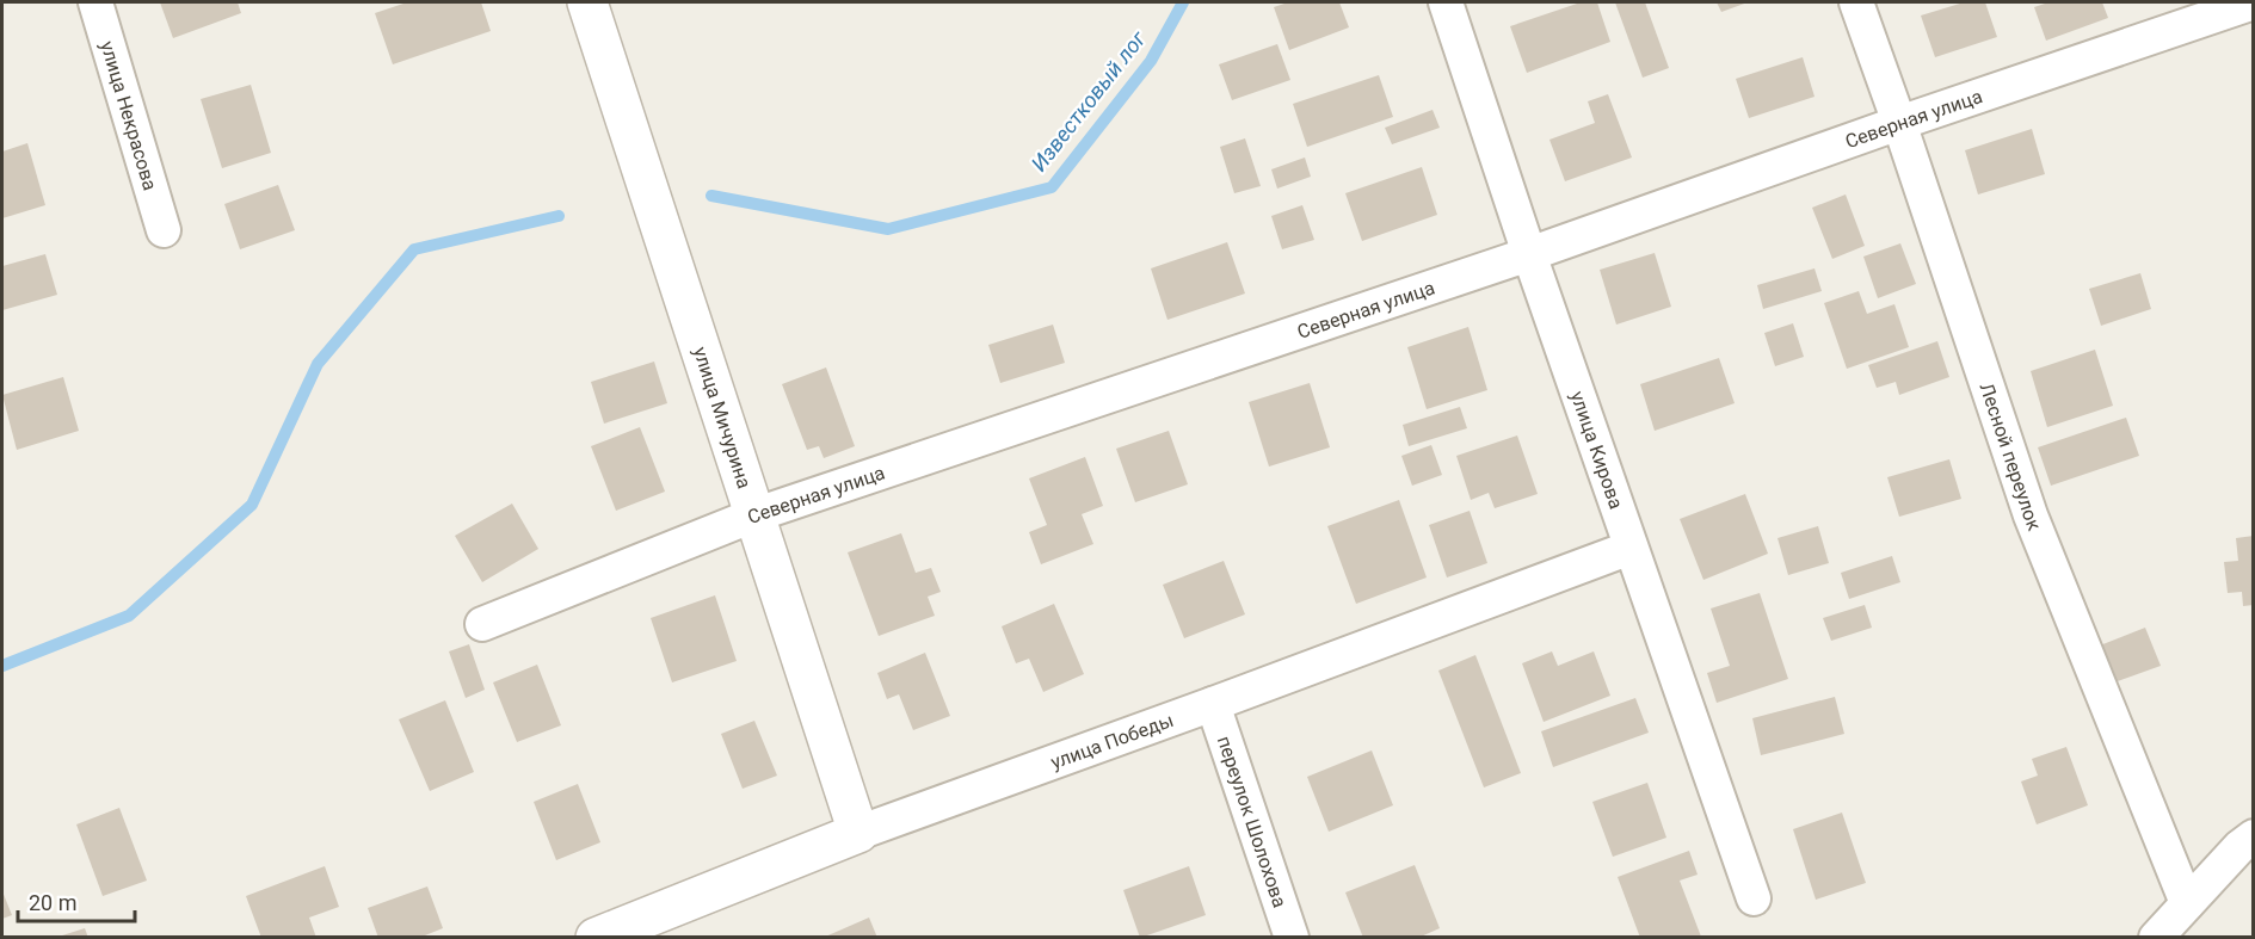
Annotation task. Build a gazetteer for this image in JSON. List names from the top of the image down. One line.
{"streets":{"street":["улица Некрасова","Северная улица","улица Мичурина","улица Кирова","Лесной переулок","улица Победы","переулок Шолохова"]},"crossings":[["Северная улица","улица Мичурина"],["Северная улица","улица Кирова"],["Северная улица","Лесной переулок"],["улица Мичурина","улица Победы"],["улица Кирова","улица Победы"],["улица Победы","переулок Шолохова"]],"water":["Известковый лог"],"scale_bar":"20 m"}
